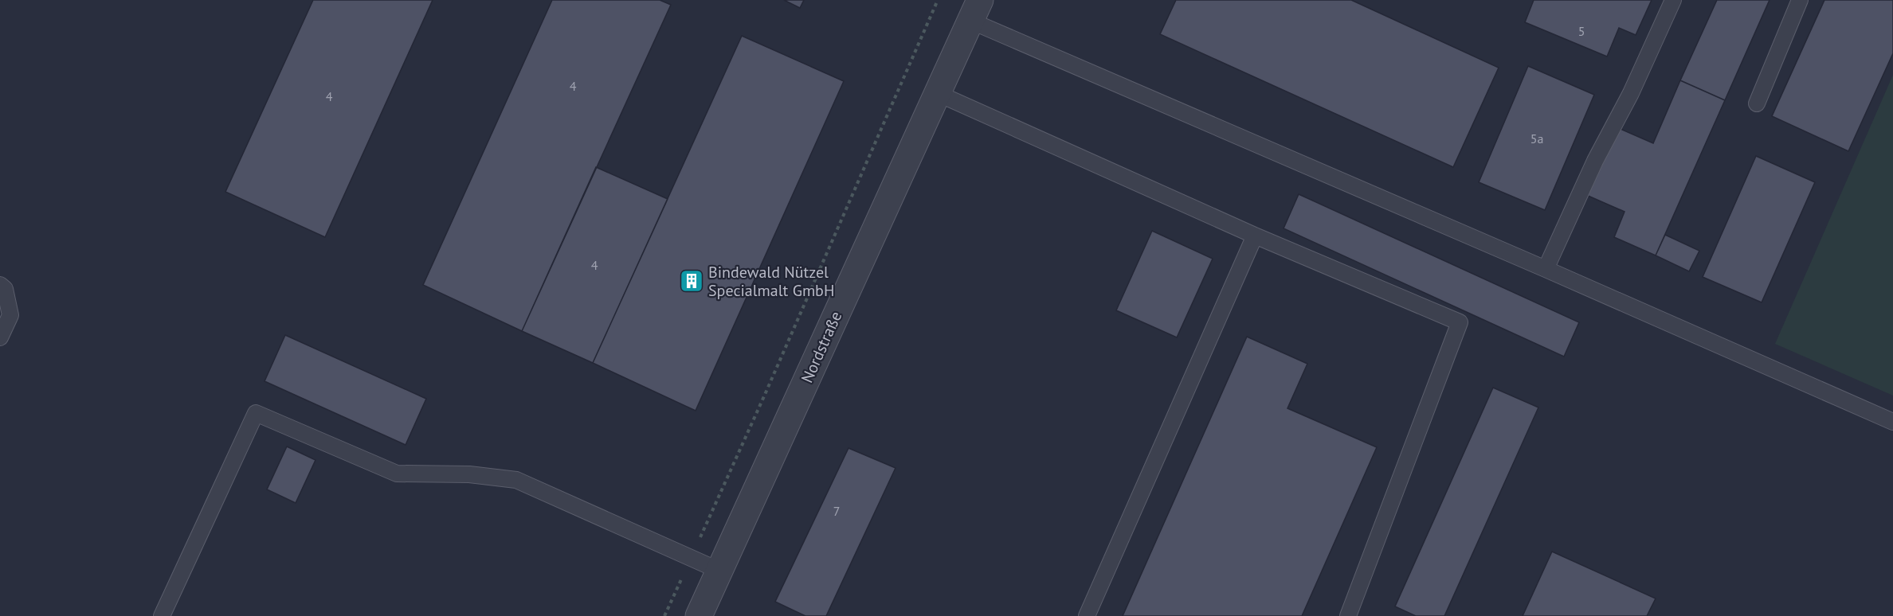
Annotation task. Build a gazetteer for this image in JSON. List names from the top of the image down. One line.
{"streets":{"street":["Nordstraße"]},"places":{"building":["Bindewald Nützel Specialmalt GmbH"]},"house_numbers":["5","4","4","5a","4","7"]}
